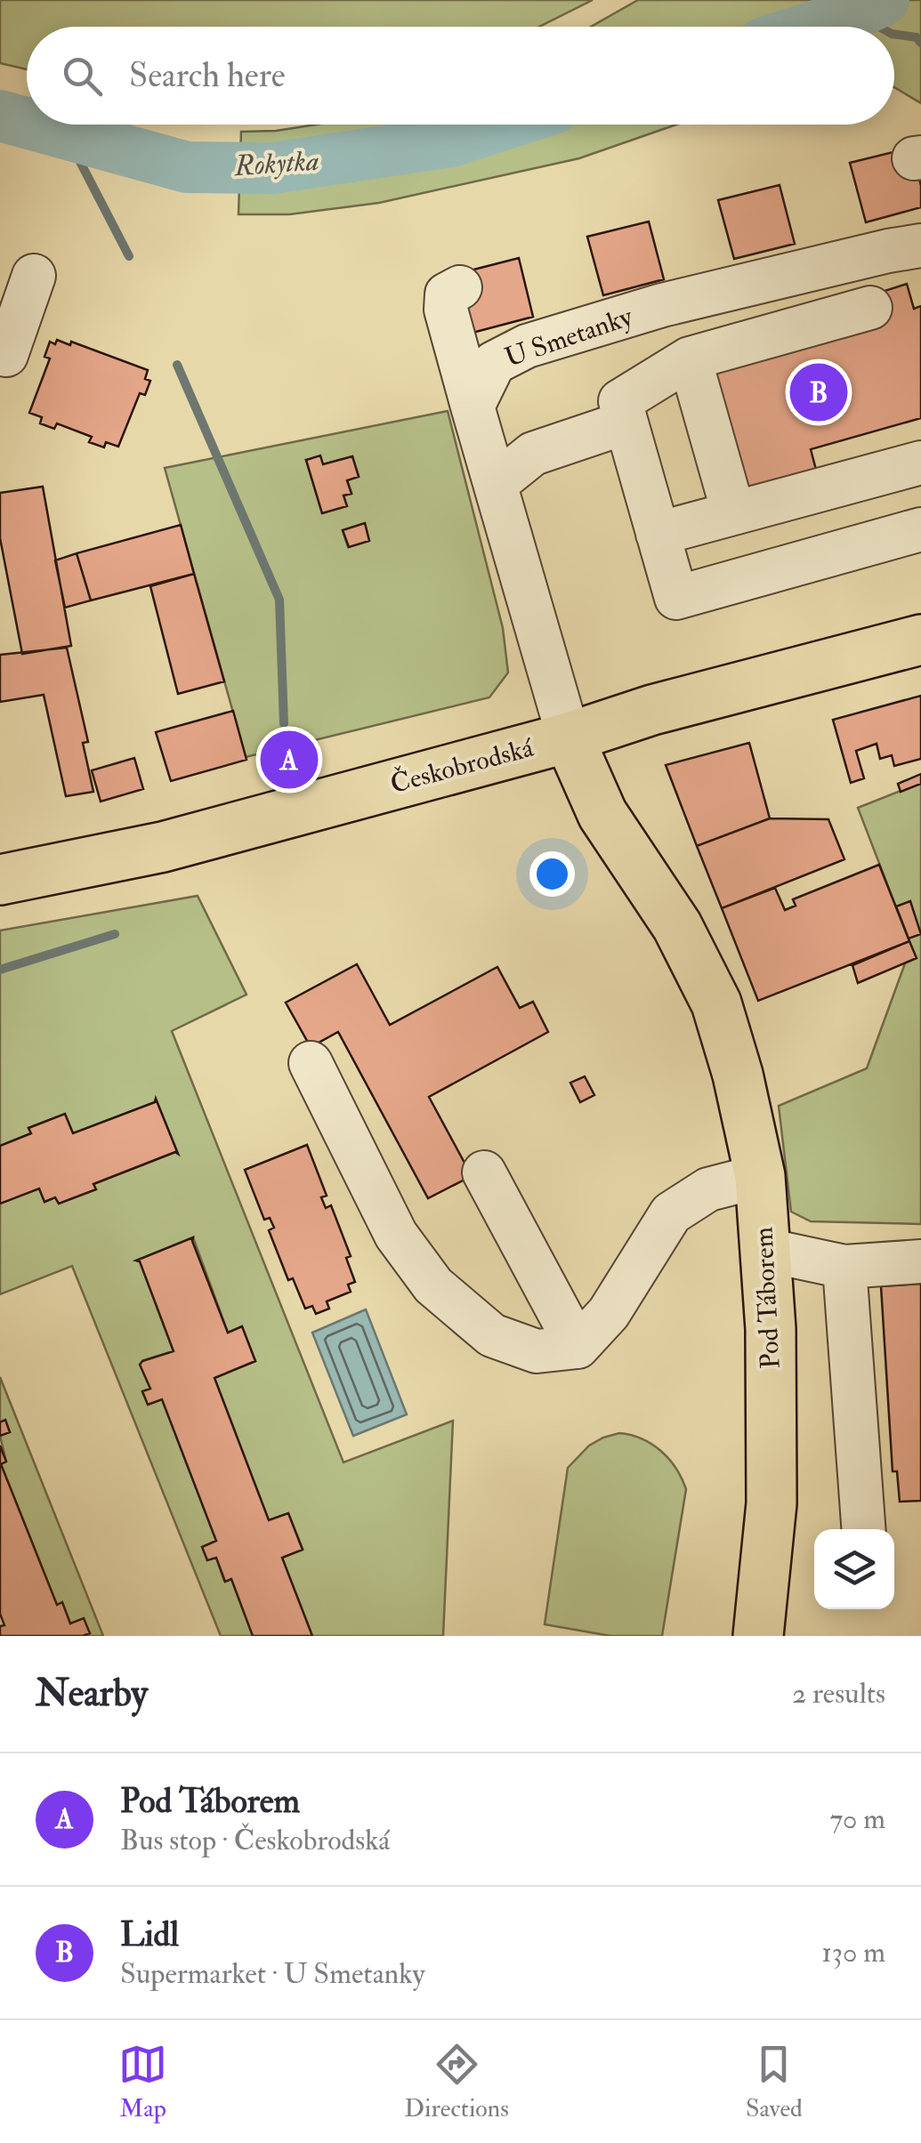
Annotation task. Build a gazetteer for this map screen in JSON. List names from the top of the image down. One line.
{"streets":{"main road":["Českobrodská","Pod Táborem"],"street":["U Smetanky"]},"crossings":[["Českobrodská","Pod Táborem"]],"water":["Rokytka"],"page":{"search":"Search here","pins":["B","A"],"heading":["Nearby","2 results"],"list":[{"mark":"A","name":"Pod Táborem","note":"Bus stop · Českobrodská","value":"70 m"},{"mark":"B","name":"Lidl","note":"Supermarket · U Smetanky","value":"130 m"}],"nav":["Map","Directions","Saved"]}}
